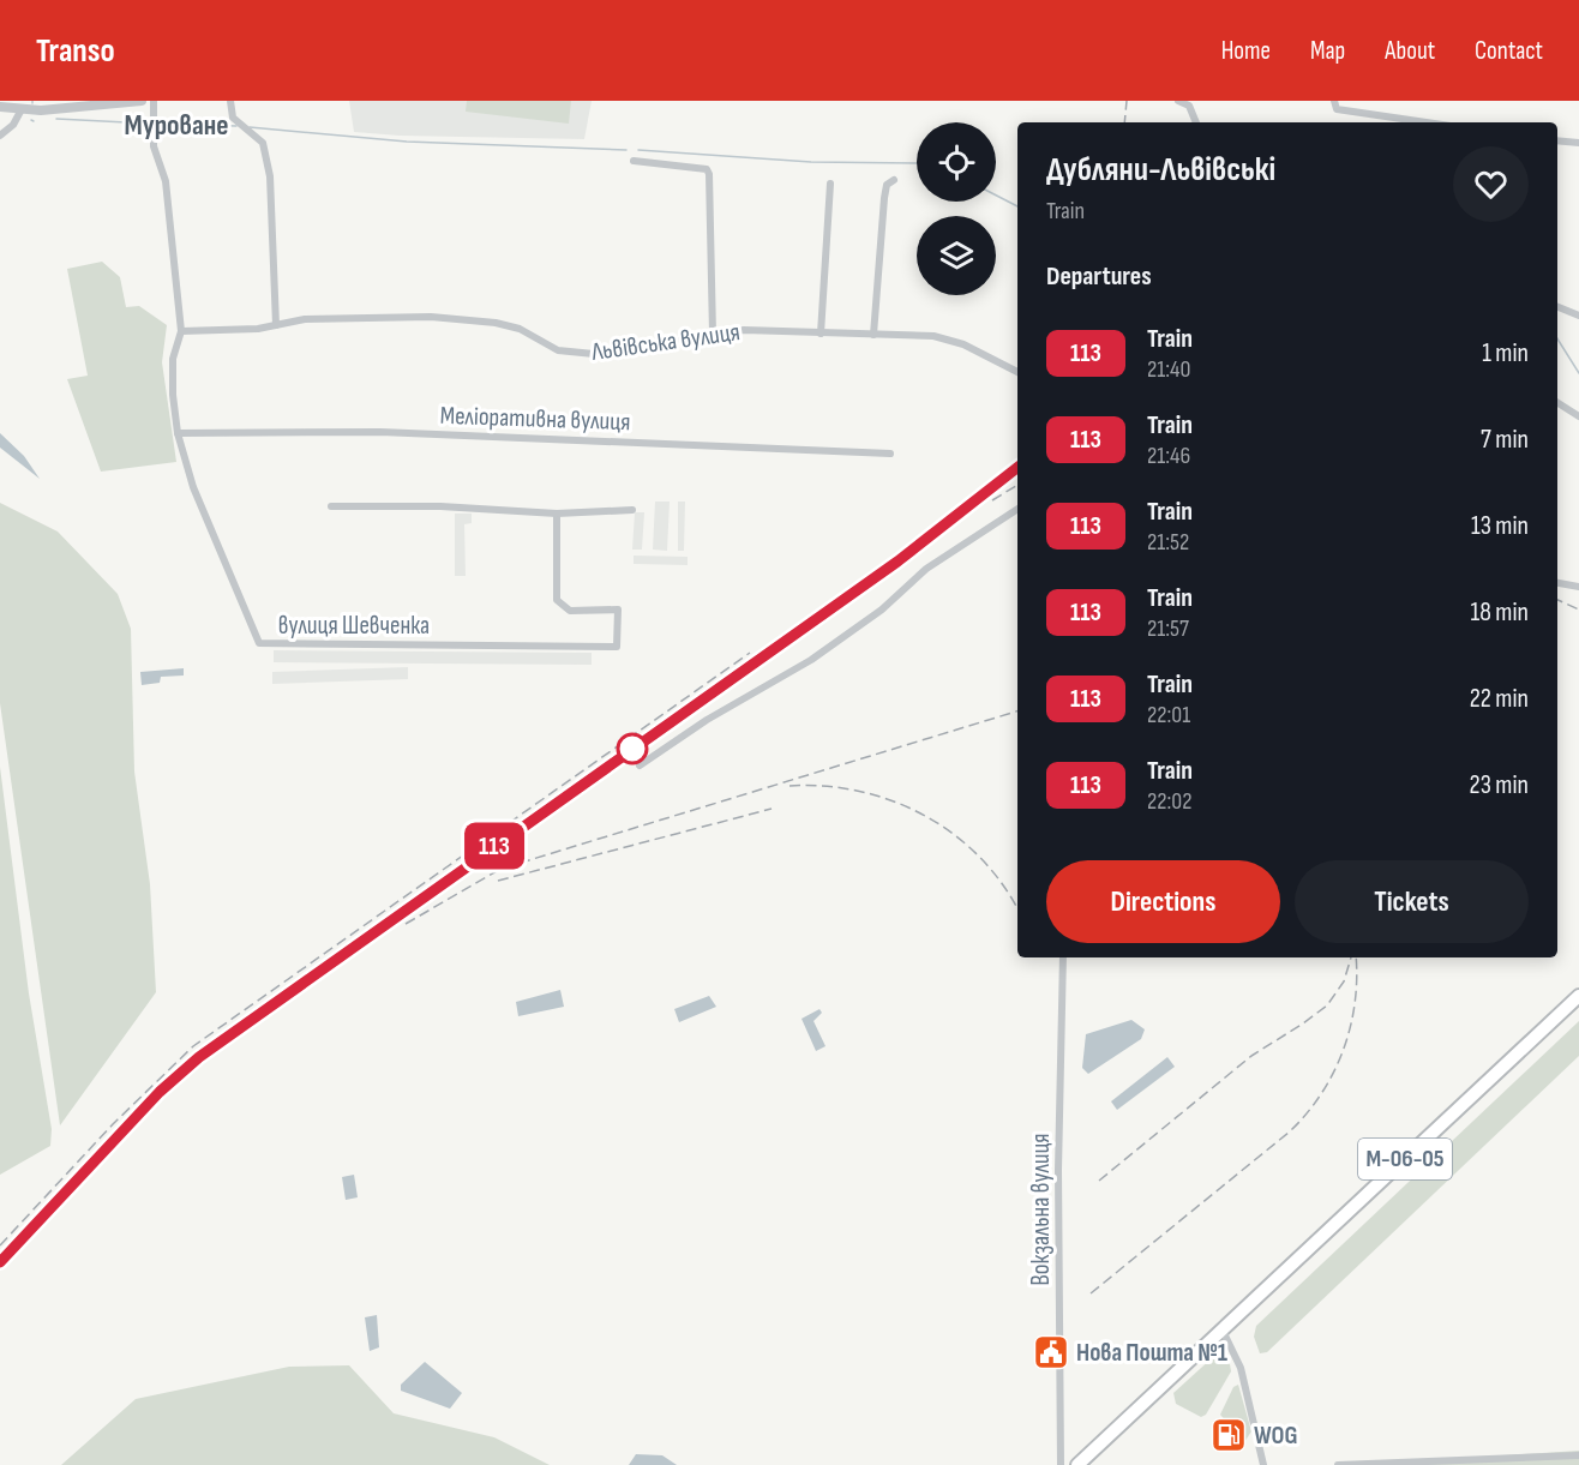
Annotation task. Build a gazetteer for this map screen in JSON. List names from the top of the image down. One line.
{"streets":{"highway":["М-06-05"],"street":["Львівська вулиця","Меліоративна вулиця","вулиця Шевченка","Вокзальна вулиця"]},"crossings":[["Львівська вулиця","вулиця Шевченка"],["Меліоративна вулиця","вулиця Шевченка"]],"districts":["Муроване"],"places":{"public building":["Нова Пошта №1"],"fuel station":["WOG"]},"page":{"header":"Transo","nav":["Home","Map","About","Contact"],"on_map":"113","heading":[["Дубляни-Львівські","Train"],"Departures"],"list":[{"mark":"113","name":"Train","note":"21:40","value":"1 min"},{"mark":"113","name":"Train","note":"21:46","value":"7 min"},{"mark":"113","name":"Train","note":"21:52","value":"13 min"},{"mark":"113","name":"Train","note":"21:57","value":"18 min"},{"mark":"113","name":"Train","note":"22:01","value":"22 min"},{"mark":"113","name":"Train","note":"22:02","value":"23 min"}],"buttons":["Directions","Tickets"]}}
